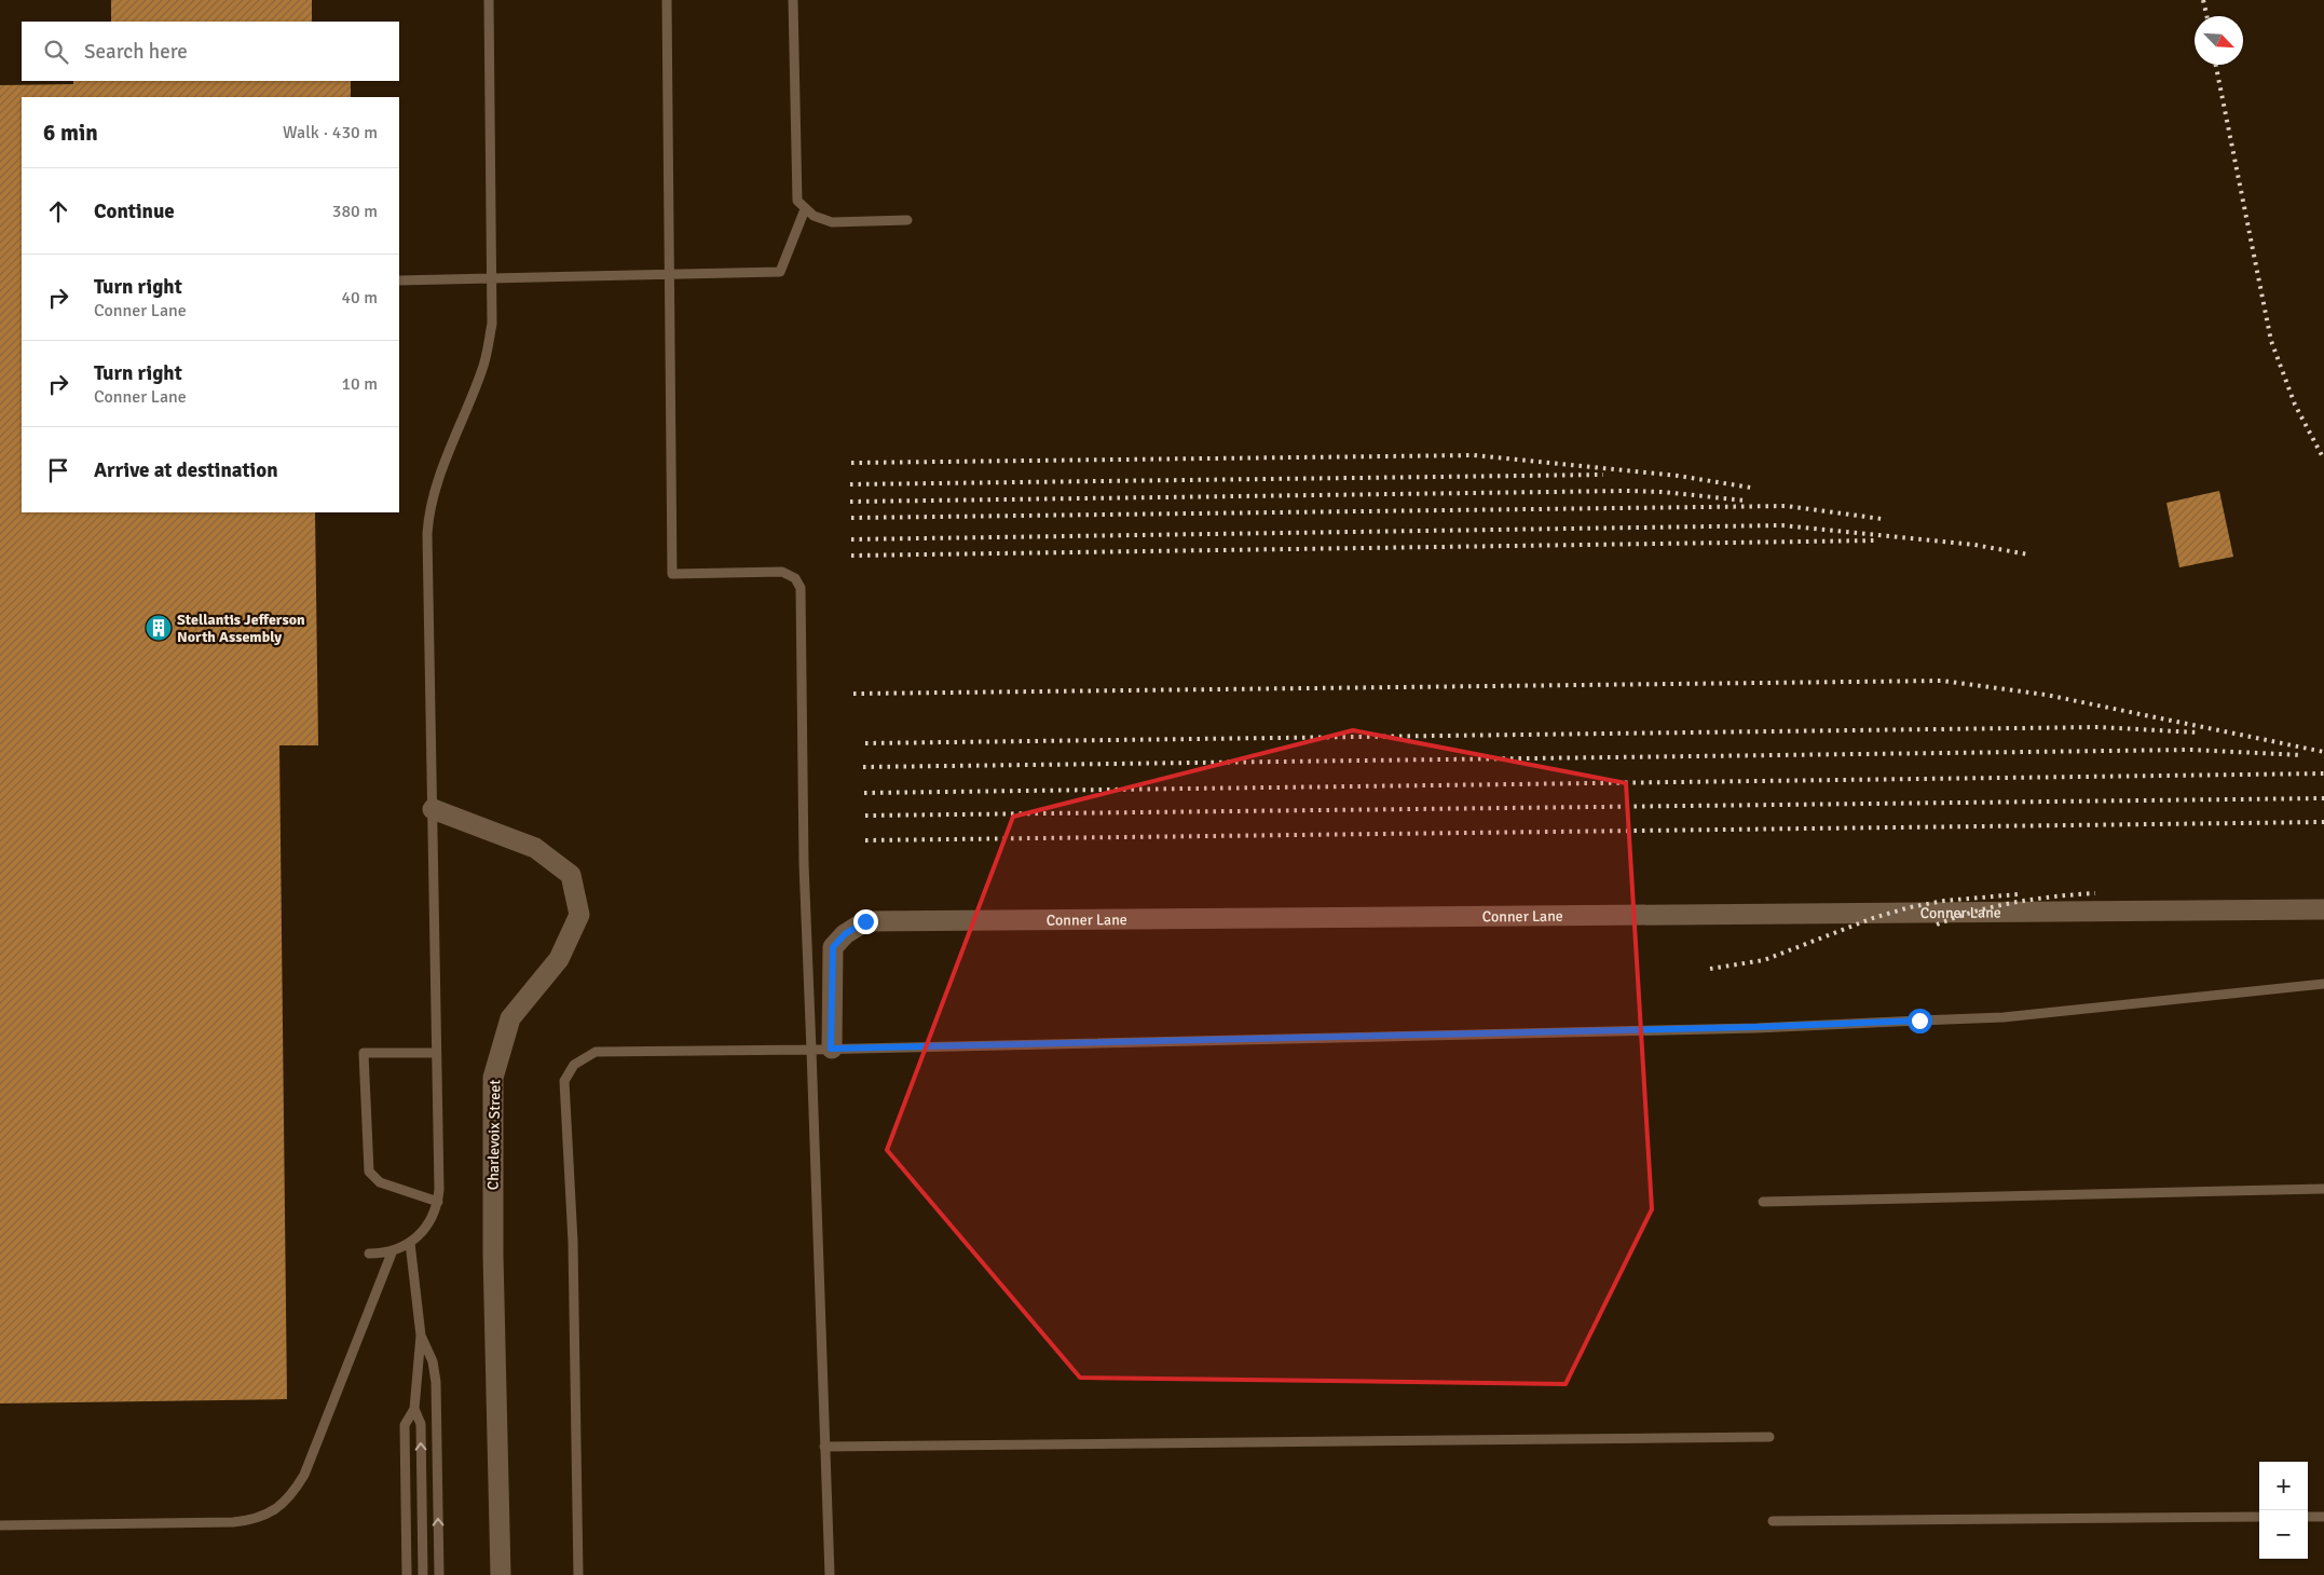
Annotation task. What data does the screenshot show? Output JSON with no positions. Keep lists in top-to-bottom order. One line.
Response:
{"streets":{"street":["Conner Lane","Charlevoix Street"]},"places":{"building":["Stellantis Jefferson North Assembly"]},"north":"bottom right","page":{"search":"Search here","heading":["6 min","Walk · 430 m"],"list":[["Continue","380 m"],["Turn right","Conner Lane","40 m"],["Turn right","Conner Lane","10 m"],"Arrive at destination"],"map_buttons":["+","−"]}}
